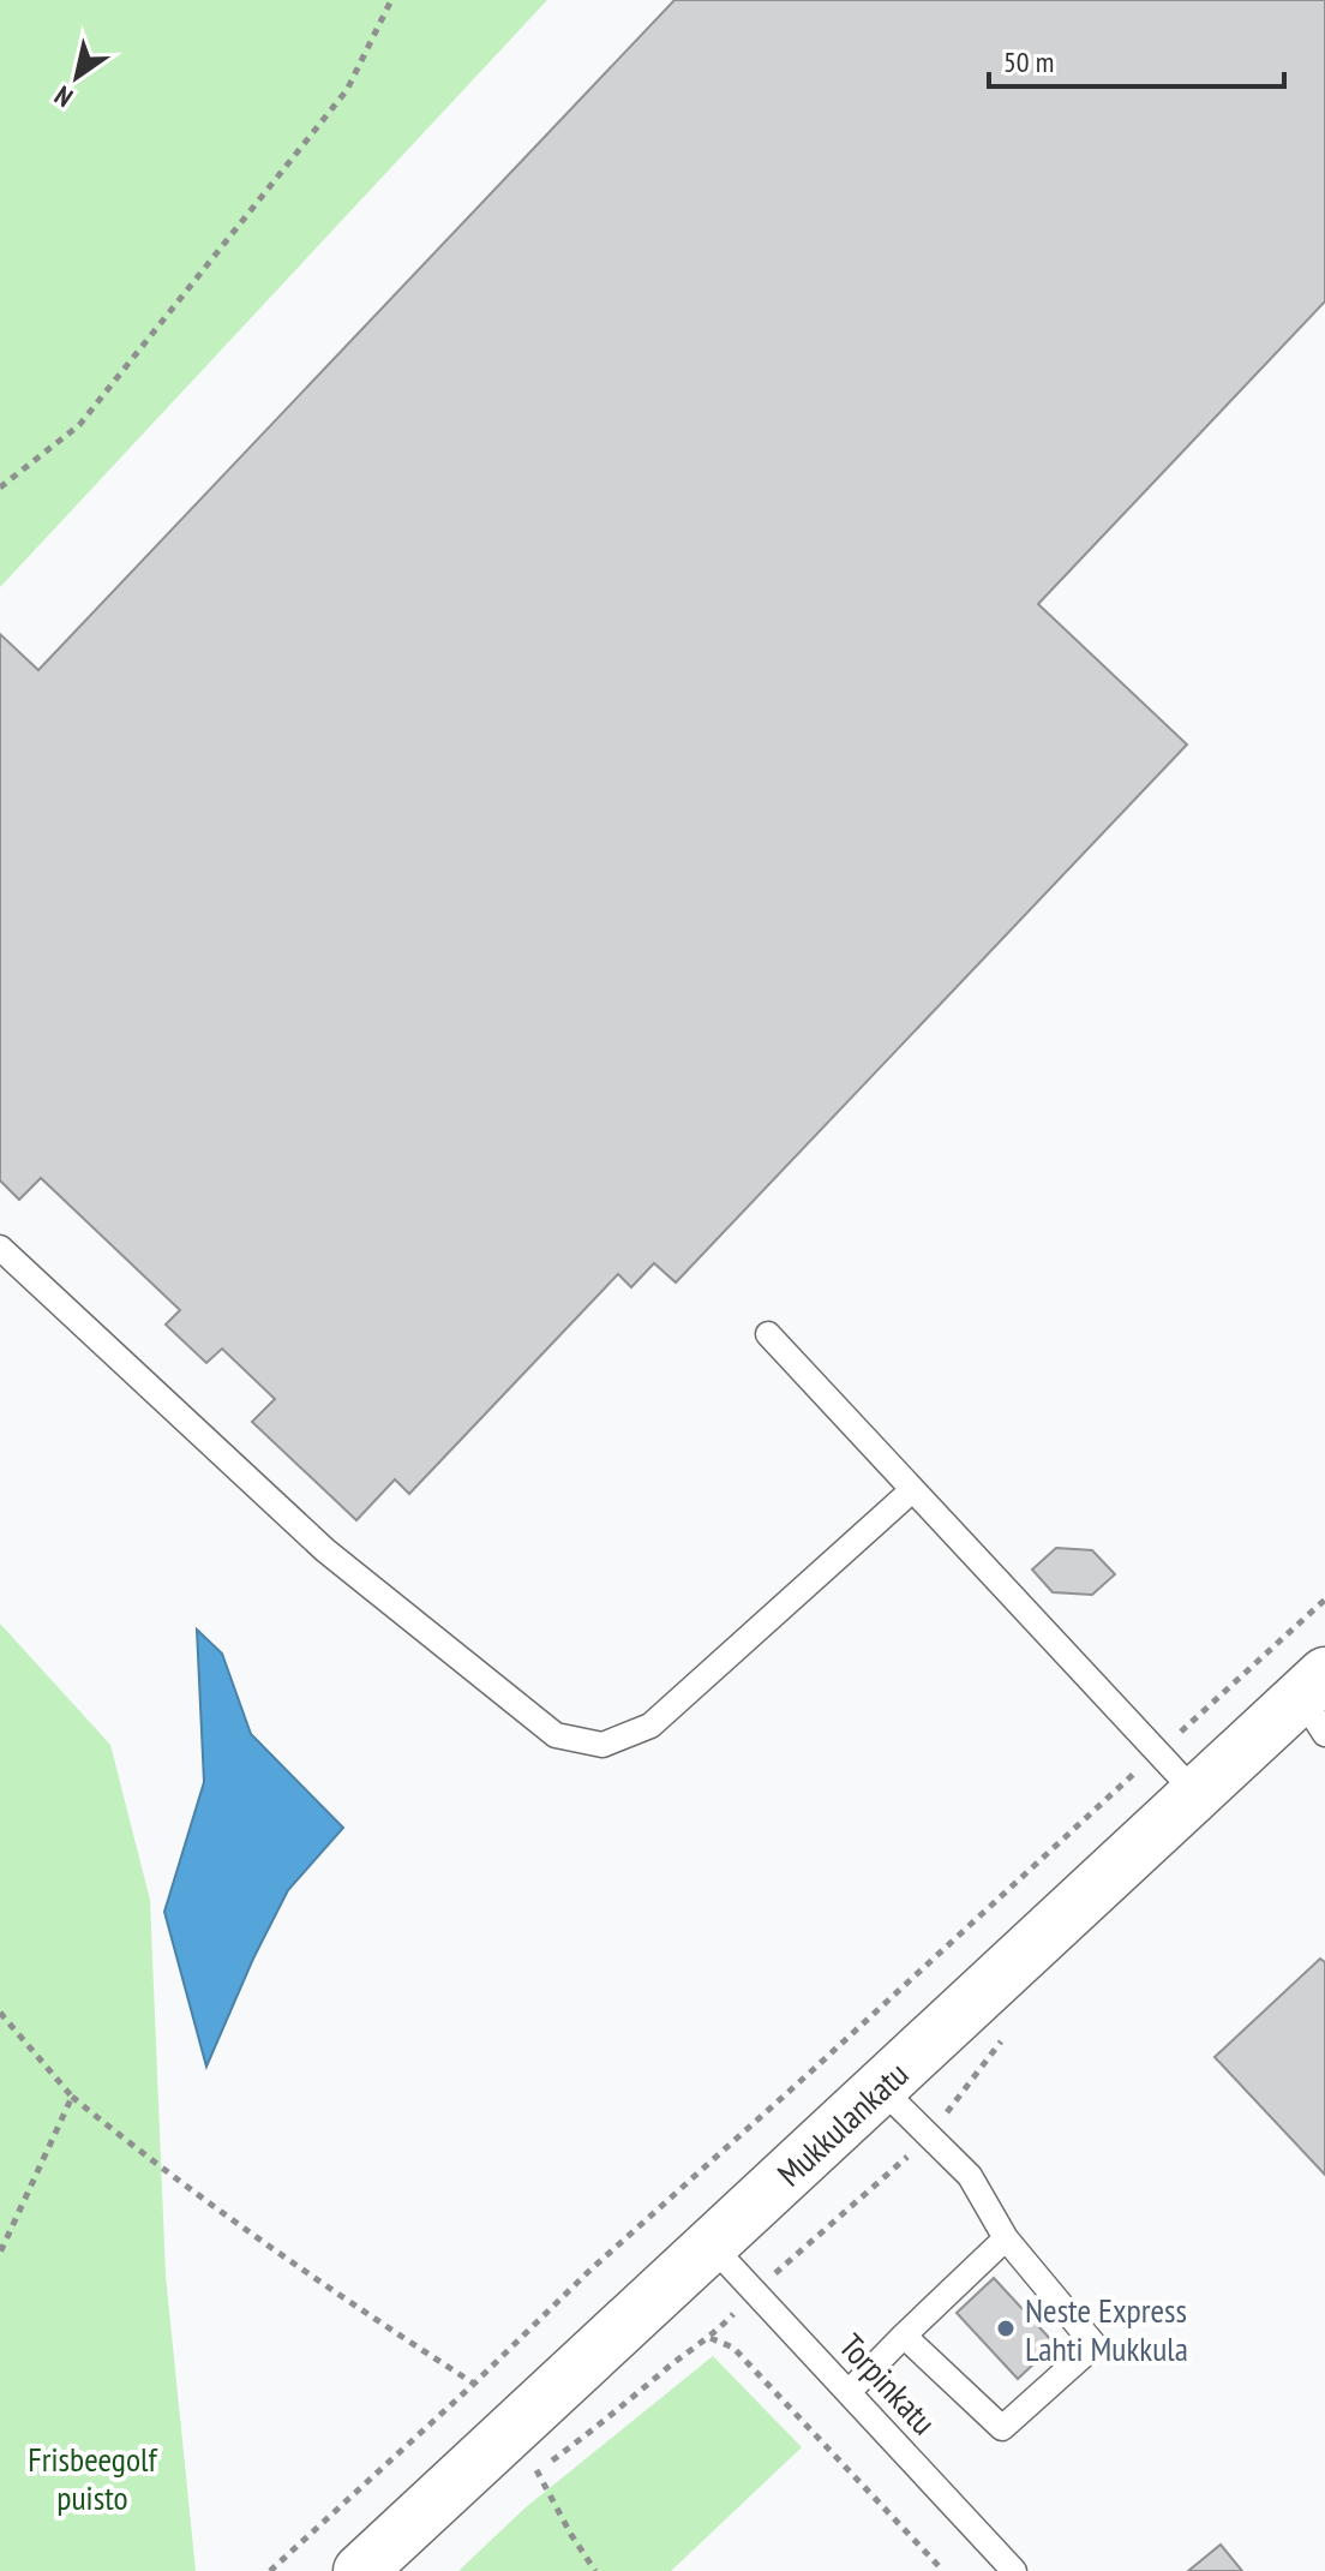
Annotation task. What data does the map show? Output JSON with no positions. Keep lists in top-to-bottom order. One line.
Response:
{"streets":{"street":["Mukkulankatu"],"lane":["Torpinkatu"]},"crossings":[["Mukkulankatu","Torpinkatu"]],"parks":["Frisbeegolf puisto"],"places":["Neste Express Lahti Mukkula"],"scale_bar":"50 m","north":"bottom left"}
